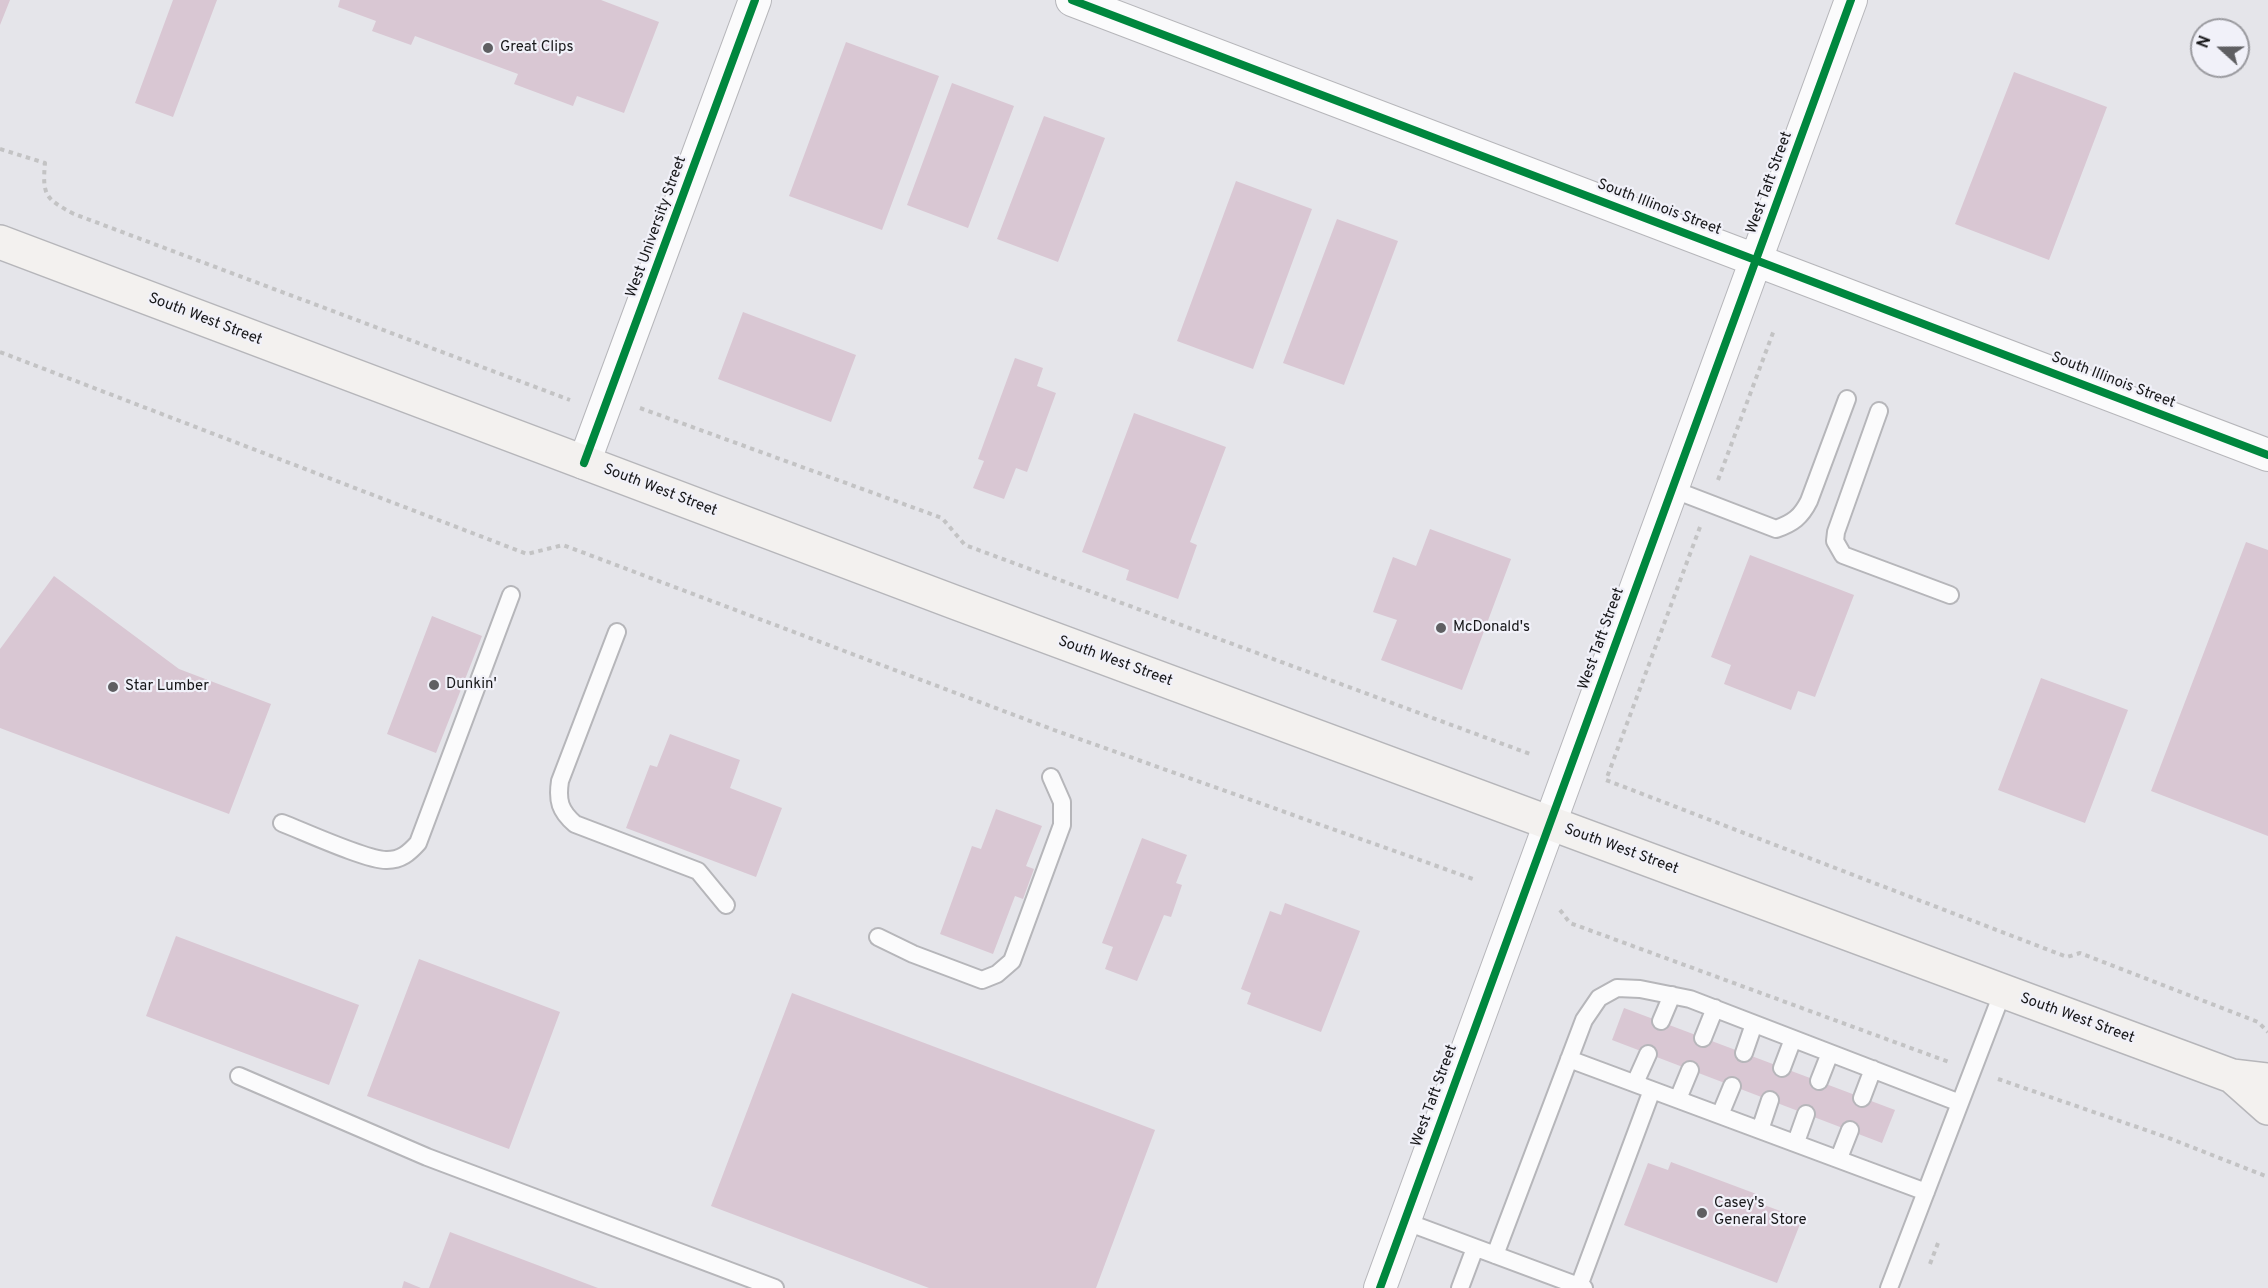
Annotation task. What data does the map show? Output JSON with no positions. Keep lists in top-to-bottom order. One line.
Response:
{"streets":{"main road":["South West Street"],"street":["West Taft Street","South Illinois Street","West University Street"]},"crossings":[["West Taft Street","South Illinois Street"],["West Taft Street","South West Street"],["West University Street","South West Street"]],"places":["Great Clips","McDonald's","Dunkin'","Star Lumber","Casey's General Store"],"north":"left"}
